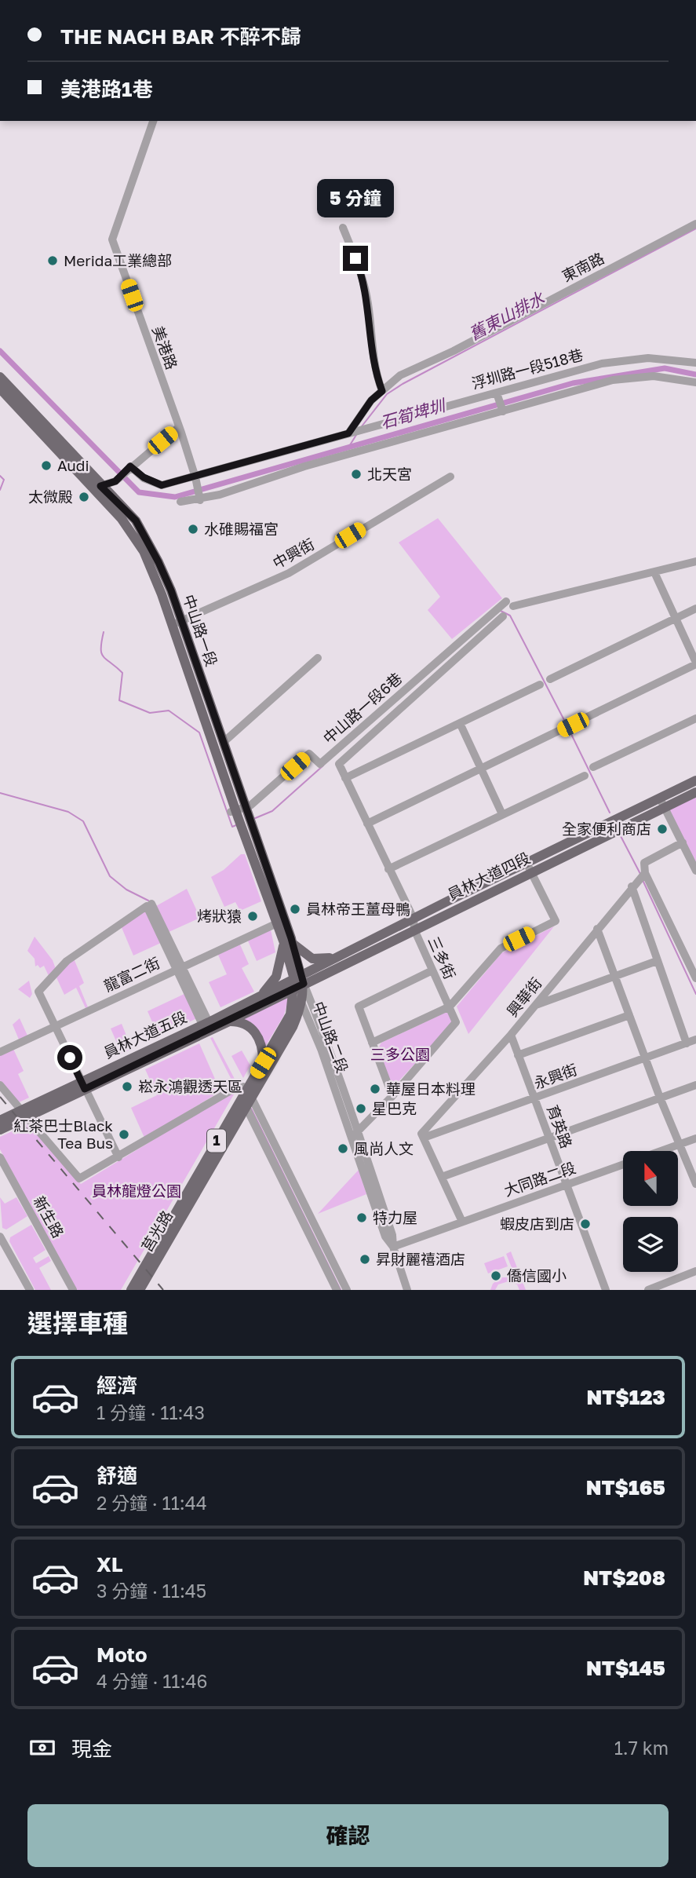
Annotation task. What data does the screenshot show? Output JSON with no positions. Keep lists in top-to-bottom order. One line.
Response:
{"streets":{"main road":["中山路一段","員林大道四段","員林大道五段","中山路二段","1","莒光路"],"street":["東南路","美港路","浮圳路一段518巷","中興街","中山路一段6巷","三多街","龍富二街","興華街","永興街","育英路","大同路二段","新生路"]},"crossings":[["東南路","浮圳路一段518巷"],["美港路","浮圳路一段518巷"],["中興街","中山路一段"],["中山路一段","中山路一段6巷"],["中山路一段","1"],["中山路一段6巷","1"],["員林大道四段","三多街"],["員林大道四段","員林大道五段"],["員林大道四段","中山路二段"],["員林大道四段","莒光路"],["三多街","中山路二段"],["龍富二街","中山路二段"],["興華街","永興街"],["興華街","育英路"],["員林大道五段","中山路二段"],["員林大道五段","莒光路"],["中山路二段","1"],["中山路二段","大同路二段"],["中山路二段","莒光路"],["永興街","育英路"],["育英路","大同路二段"]],"water":["舊東山排水","石筍埤圳"],"parks":["三多公園","員林龍燈公園"],"places":["Merida工業總部","Audi","北天宮","太微殿","水碓賜福宮","全家便利商店","員林帝王薑母鴨","烤狀猿","崧永鴻觀透天區","華屋日本料理","星巴克","紅茶巴士Black Tea Bus","風尚人文","特力屋","蝦皮店到店","昇財麗禧酒店","僑信國小"],"north":"top","page":{"banner":["THE NACH BAR 不醉不歸","美港路1巷"],"bubble":"5 分鐘","heading":"選擇車種","list":[{"name":"經濟","note":"1 分鐘 · 11:43","value":"NT$123"},{"name":"舒適","note":"2 分鐘 · 11:44","value":"NT$165"},{"name":"XL","note":"3 分鐘 · 11:45","value":"NT$208"},{"name":"Moto","note":"4 分鐘 · 11:46","value":"NT$145"}],"pay":["現金","1.7 km"],"buttons":"確認"}}
